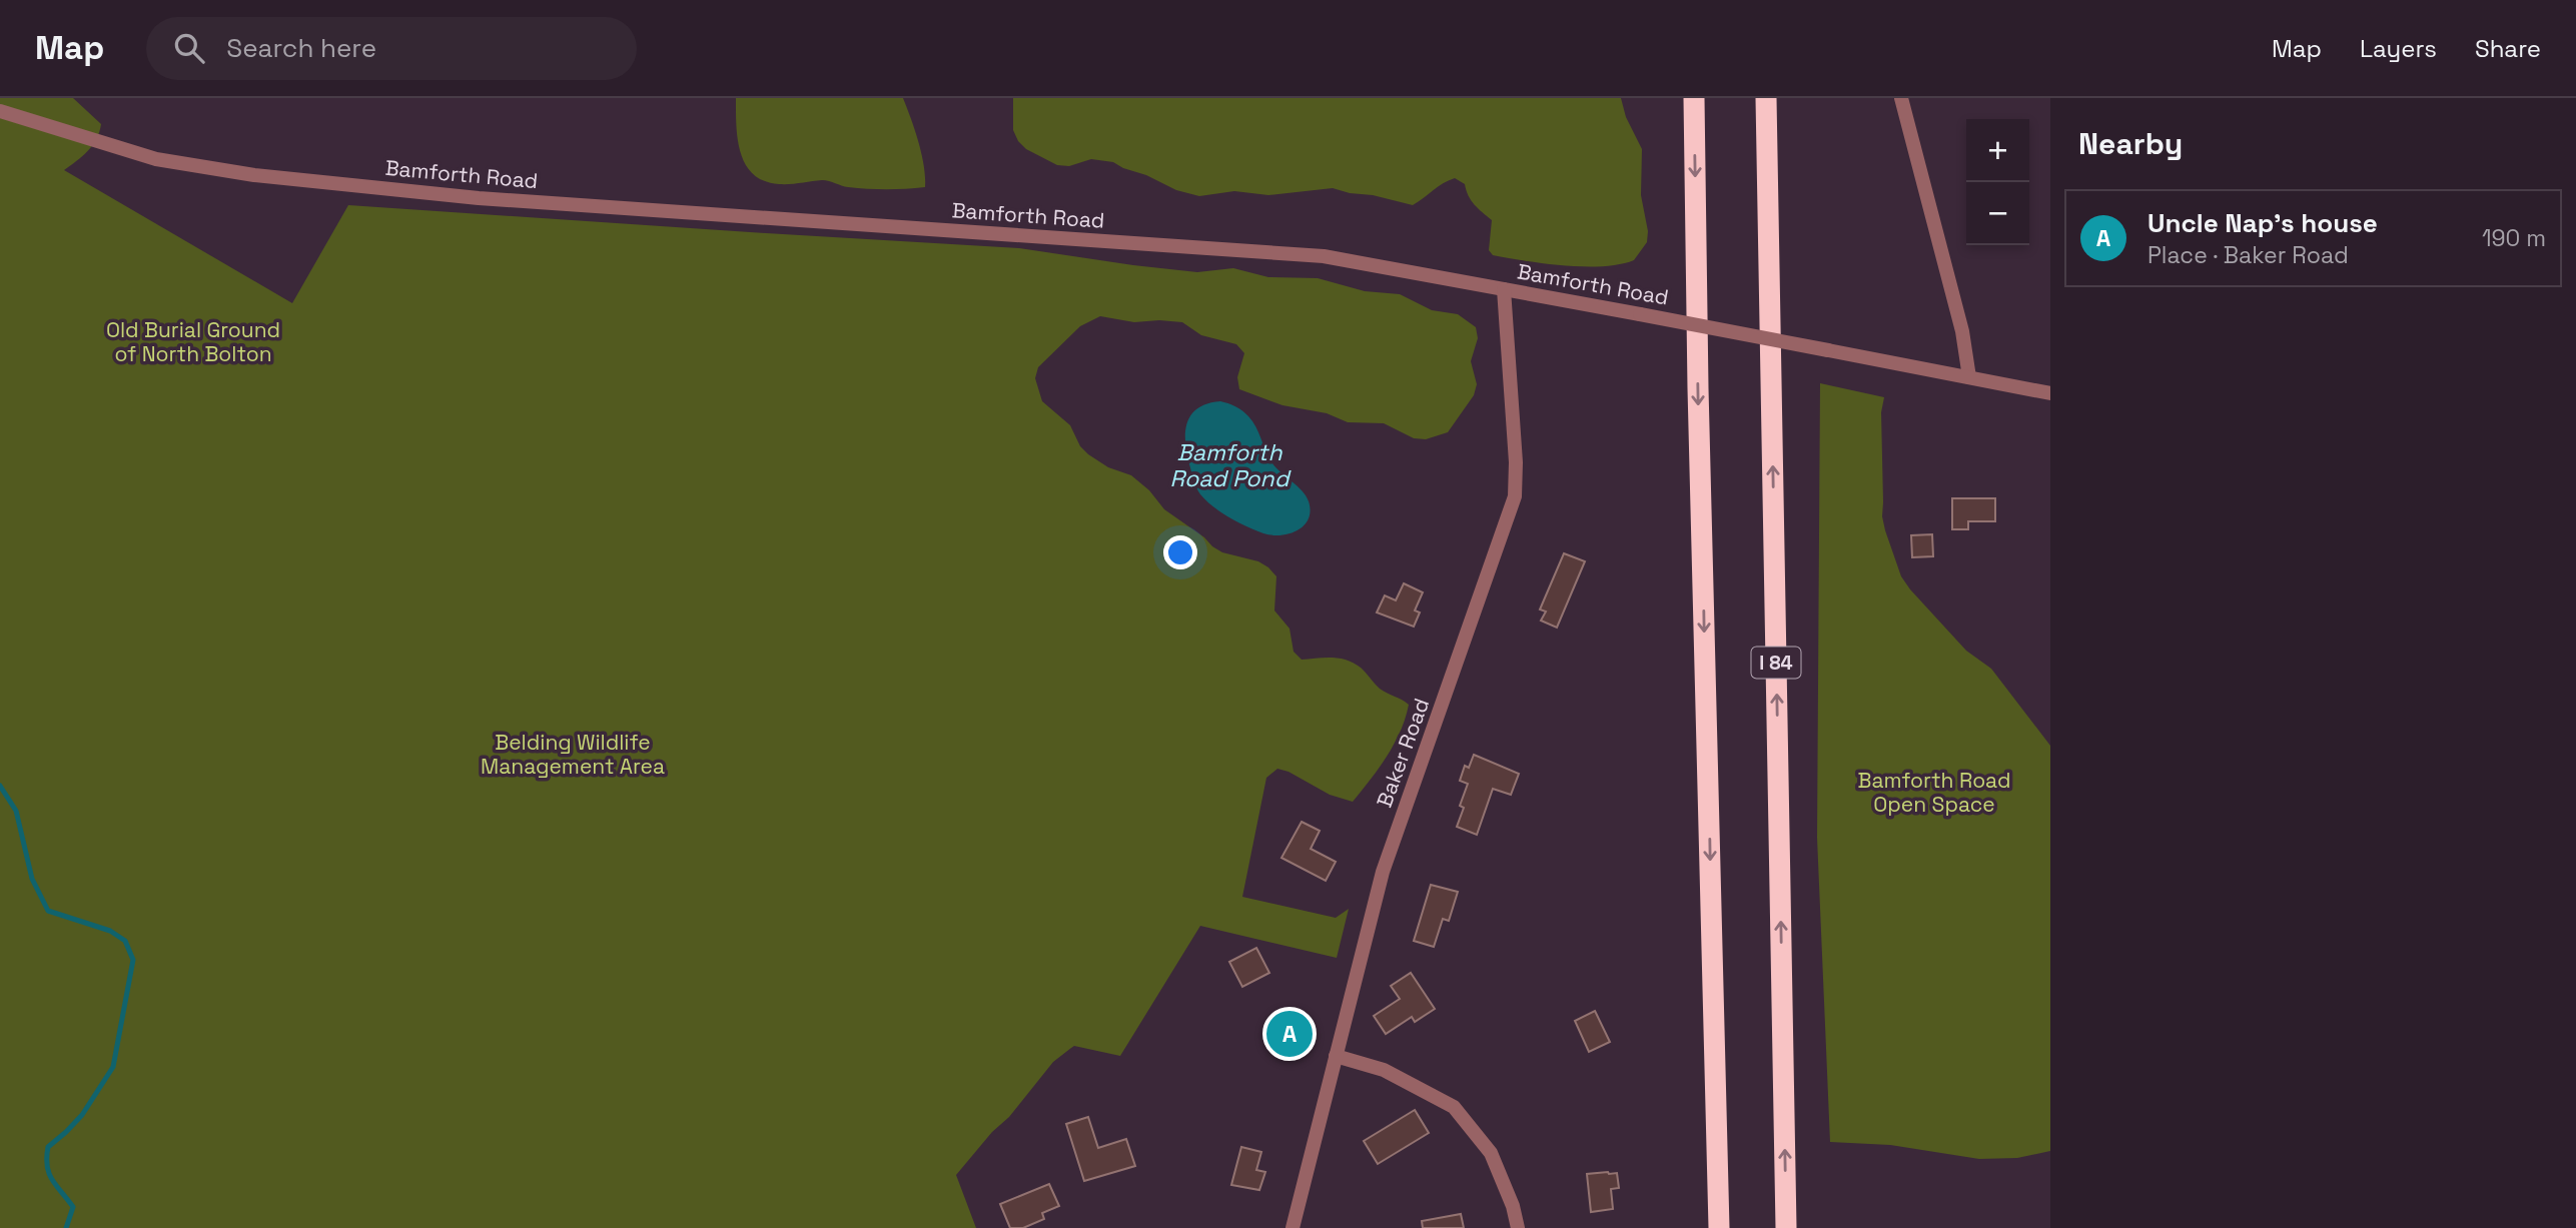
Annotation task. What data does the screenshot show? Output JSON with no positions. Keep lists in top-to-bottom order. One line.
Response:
{"streets":{"highway":["I 84"],"street":["Bamforth Road","Baker Road"]},"crossings":[["Bamforth Road","Baker Road"]],"water":["Bamforth Road Pond"],"parks":["Old Burial Ground of North Bolton","Belding Wildlife Management Area","Bamforth Road Open Space"],"page":{"header":"Map","search":"Search here","nav":["Map","Layers","Share"],"heading":"Nearby","map_buttons":["+","−"],"list":[{"mark":"A","name":"Uncle Nap's house","note":"Place · Baker Road","value":"190 m"}],"pins":"A"}}
